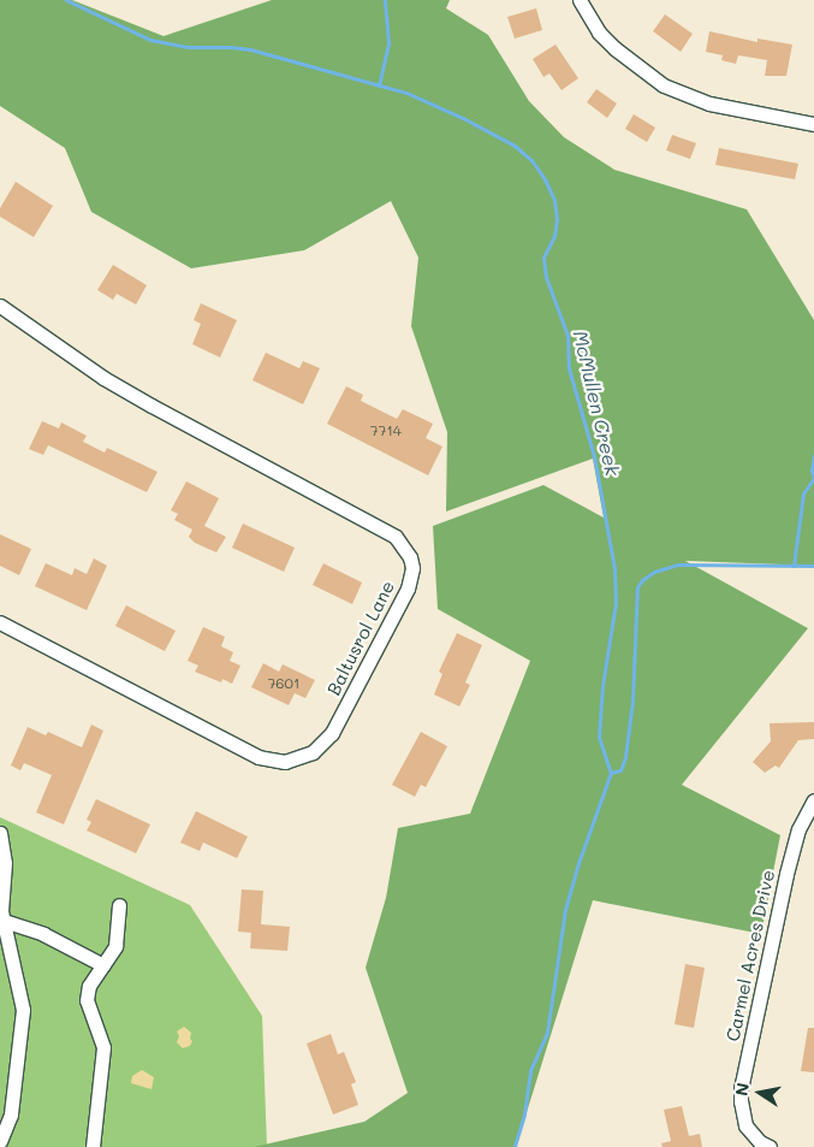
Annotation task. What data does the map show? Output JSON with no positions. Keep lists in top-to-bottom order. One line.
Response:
{"streets":{"street":["Baltusrol Lane","Carmel Acres Drive"]},"water":["McMullen Creek"],"house_numbers":["7714","7601"],"north":"left"}
